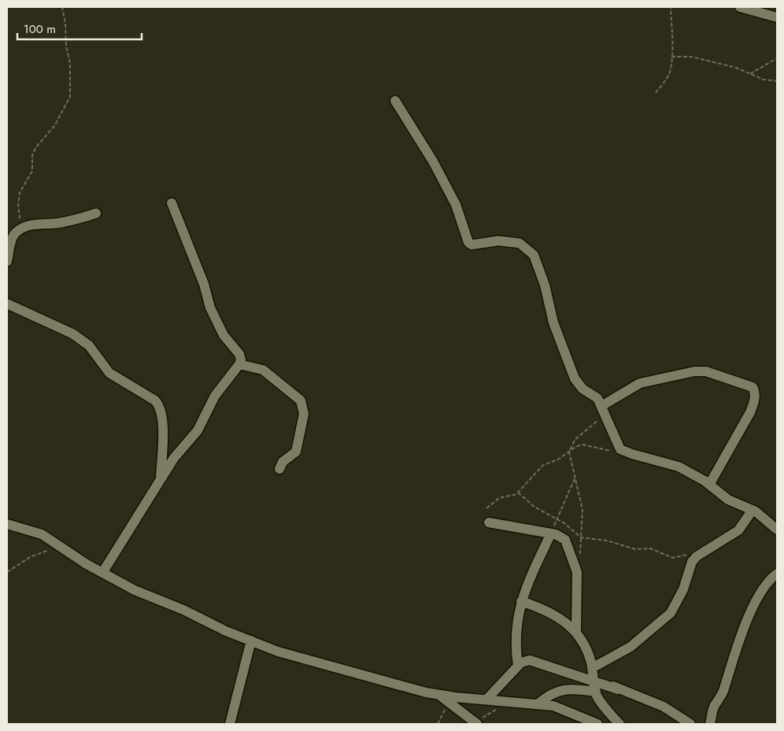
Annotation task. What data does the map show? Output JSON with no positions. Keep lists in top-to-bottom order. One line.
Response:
{"scale_bar":"100 m"}
